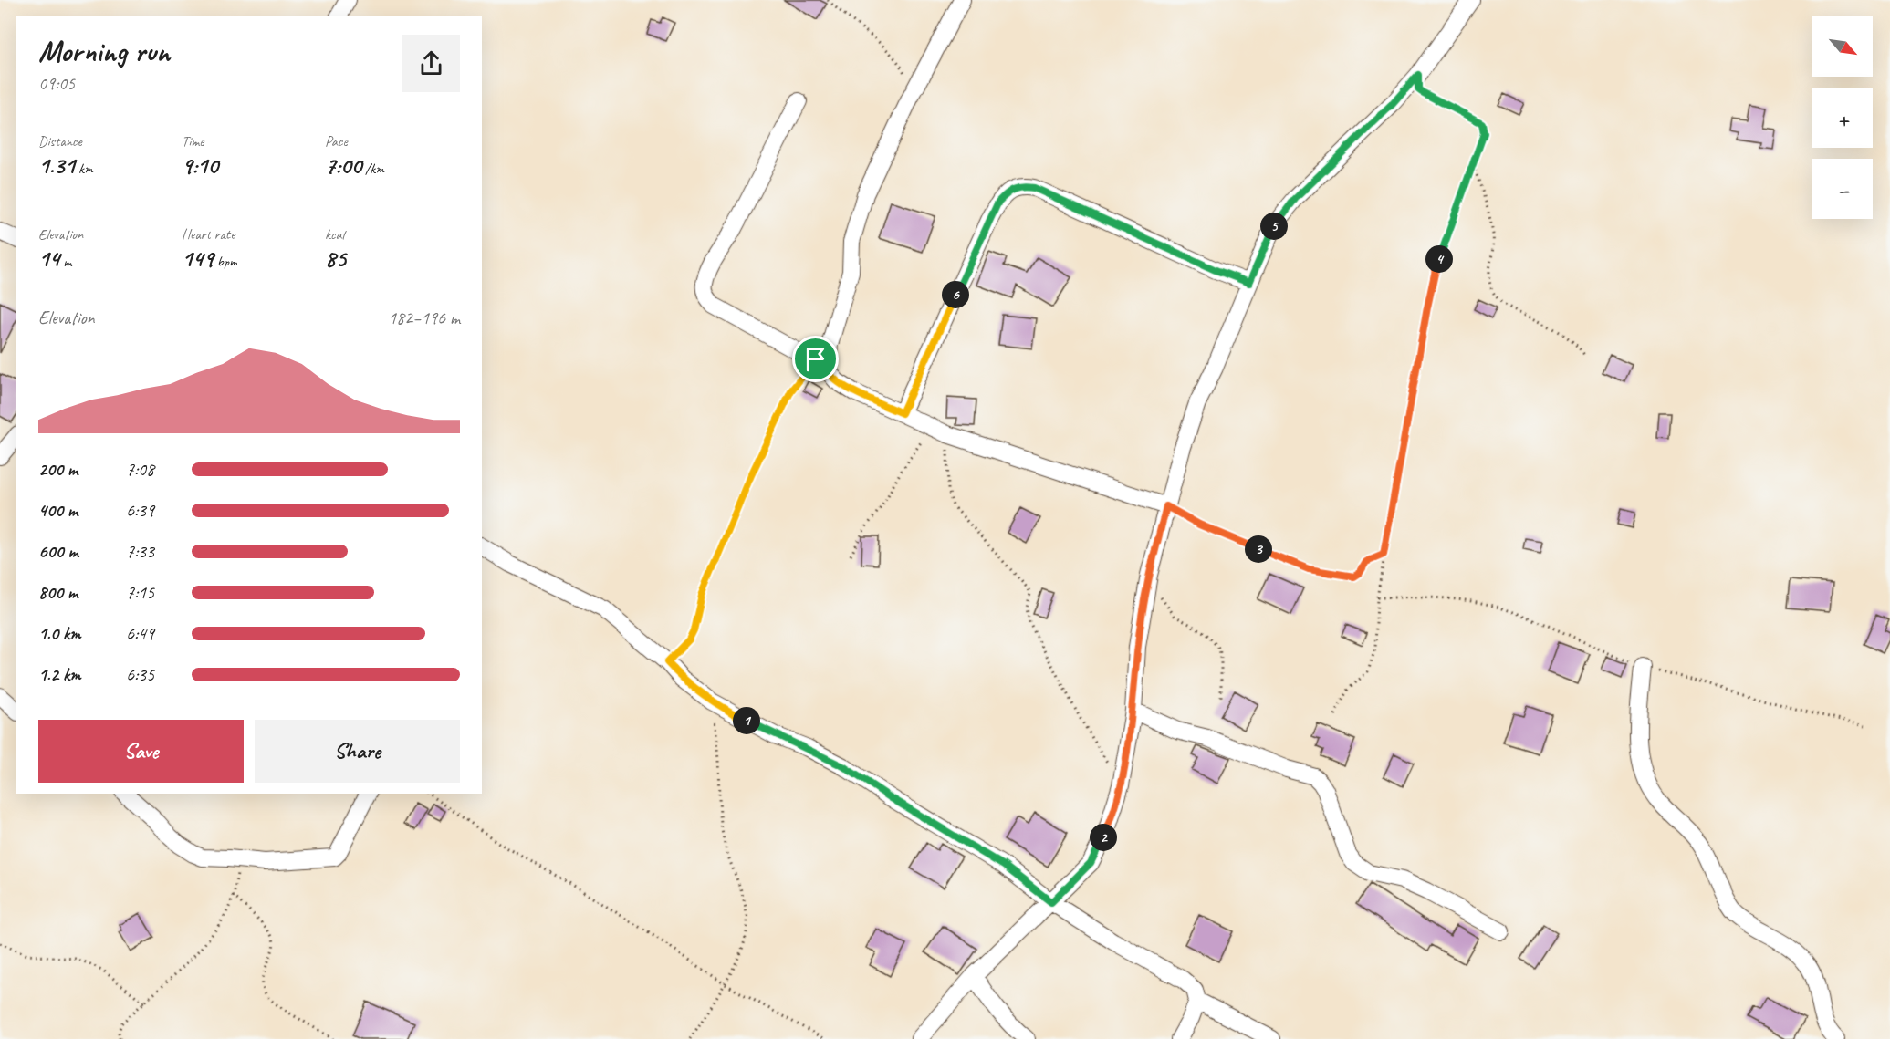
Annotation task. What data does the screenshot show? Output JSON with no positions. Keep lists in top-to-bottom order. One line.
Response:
{"north":"bottom right","page":{"map_buttons":["+","−"],"heading":["Morning run","09:05"],"stats":[["Distance","1.31 km"],["Time","9:10"],["Pace","7:00 /km"],["Elevation","14 m"],["Heart rate","149 bpm"],["kcal","85"]],"pins":["5","4","6","3","1","2"],"chart":["Elevation","182–196 m"],"list":[{"name":"200 m","note":"7:08"},{"name":"400 m","note":"6:39"},{"name":"600 m","note":"7:33"},{"name":"800 m","note":"7:15"},{"name":"1.0 km","note":"6:49"},{"name":"1.2 km","note":"6:35"}],"buttons":["Save","Share"]}}
